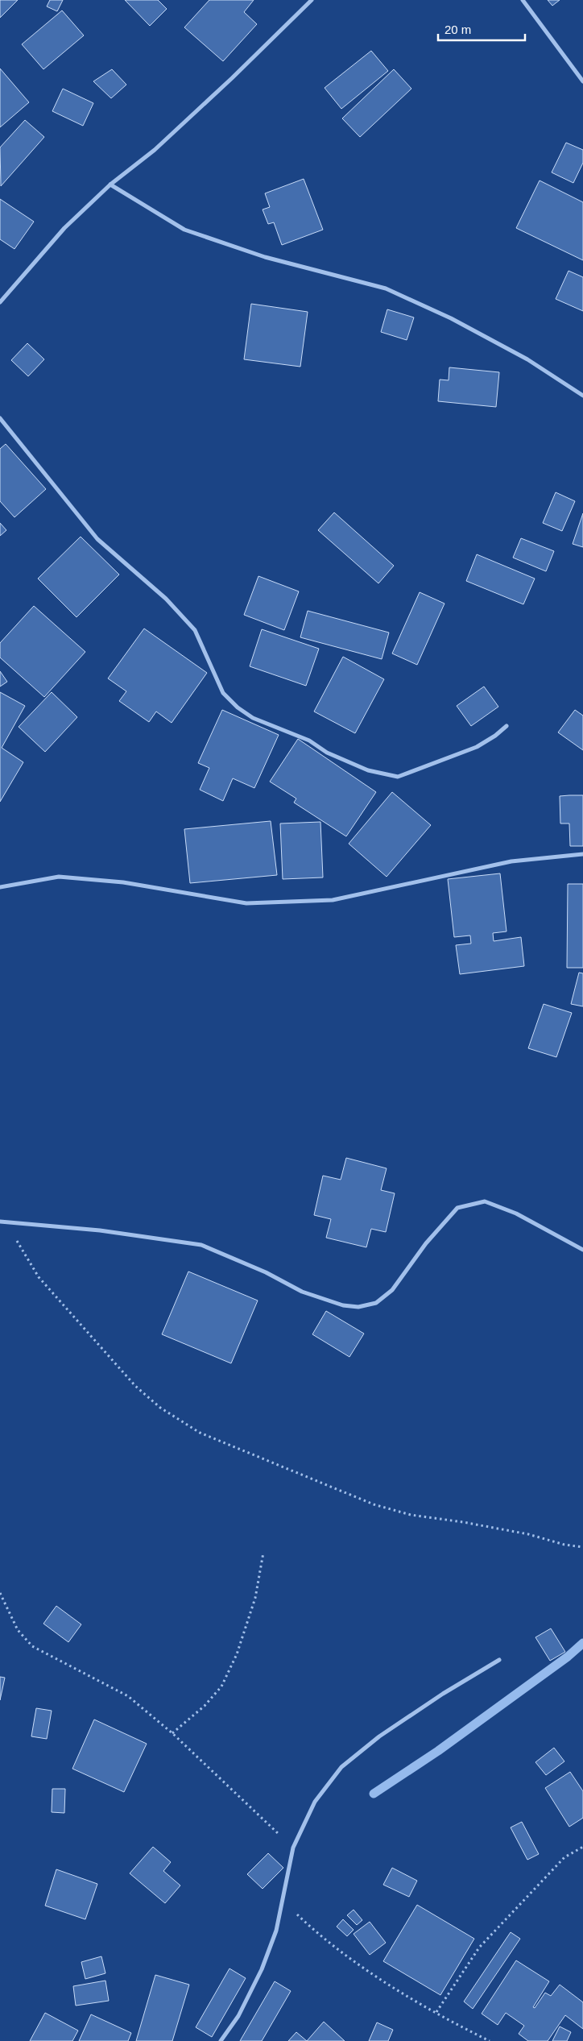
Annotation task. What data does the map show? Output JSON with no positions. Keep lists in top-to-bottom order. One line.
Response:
{"scale_bar":"20 m"}
